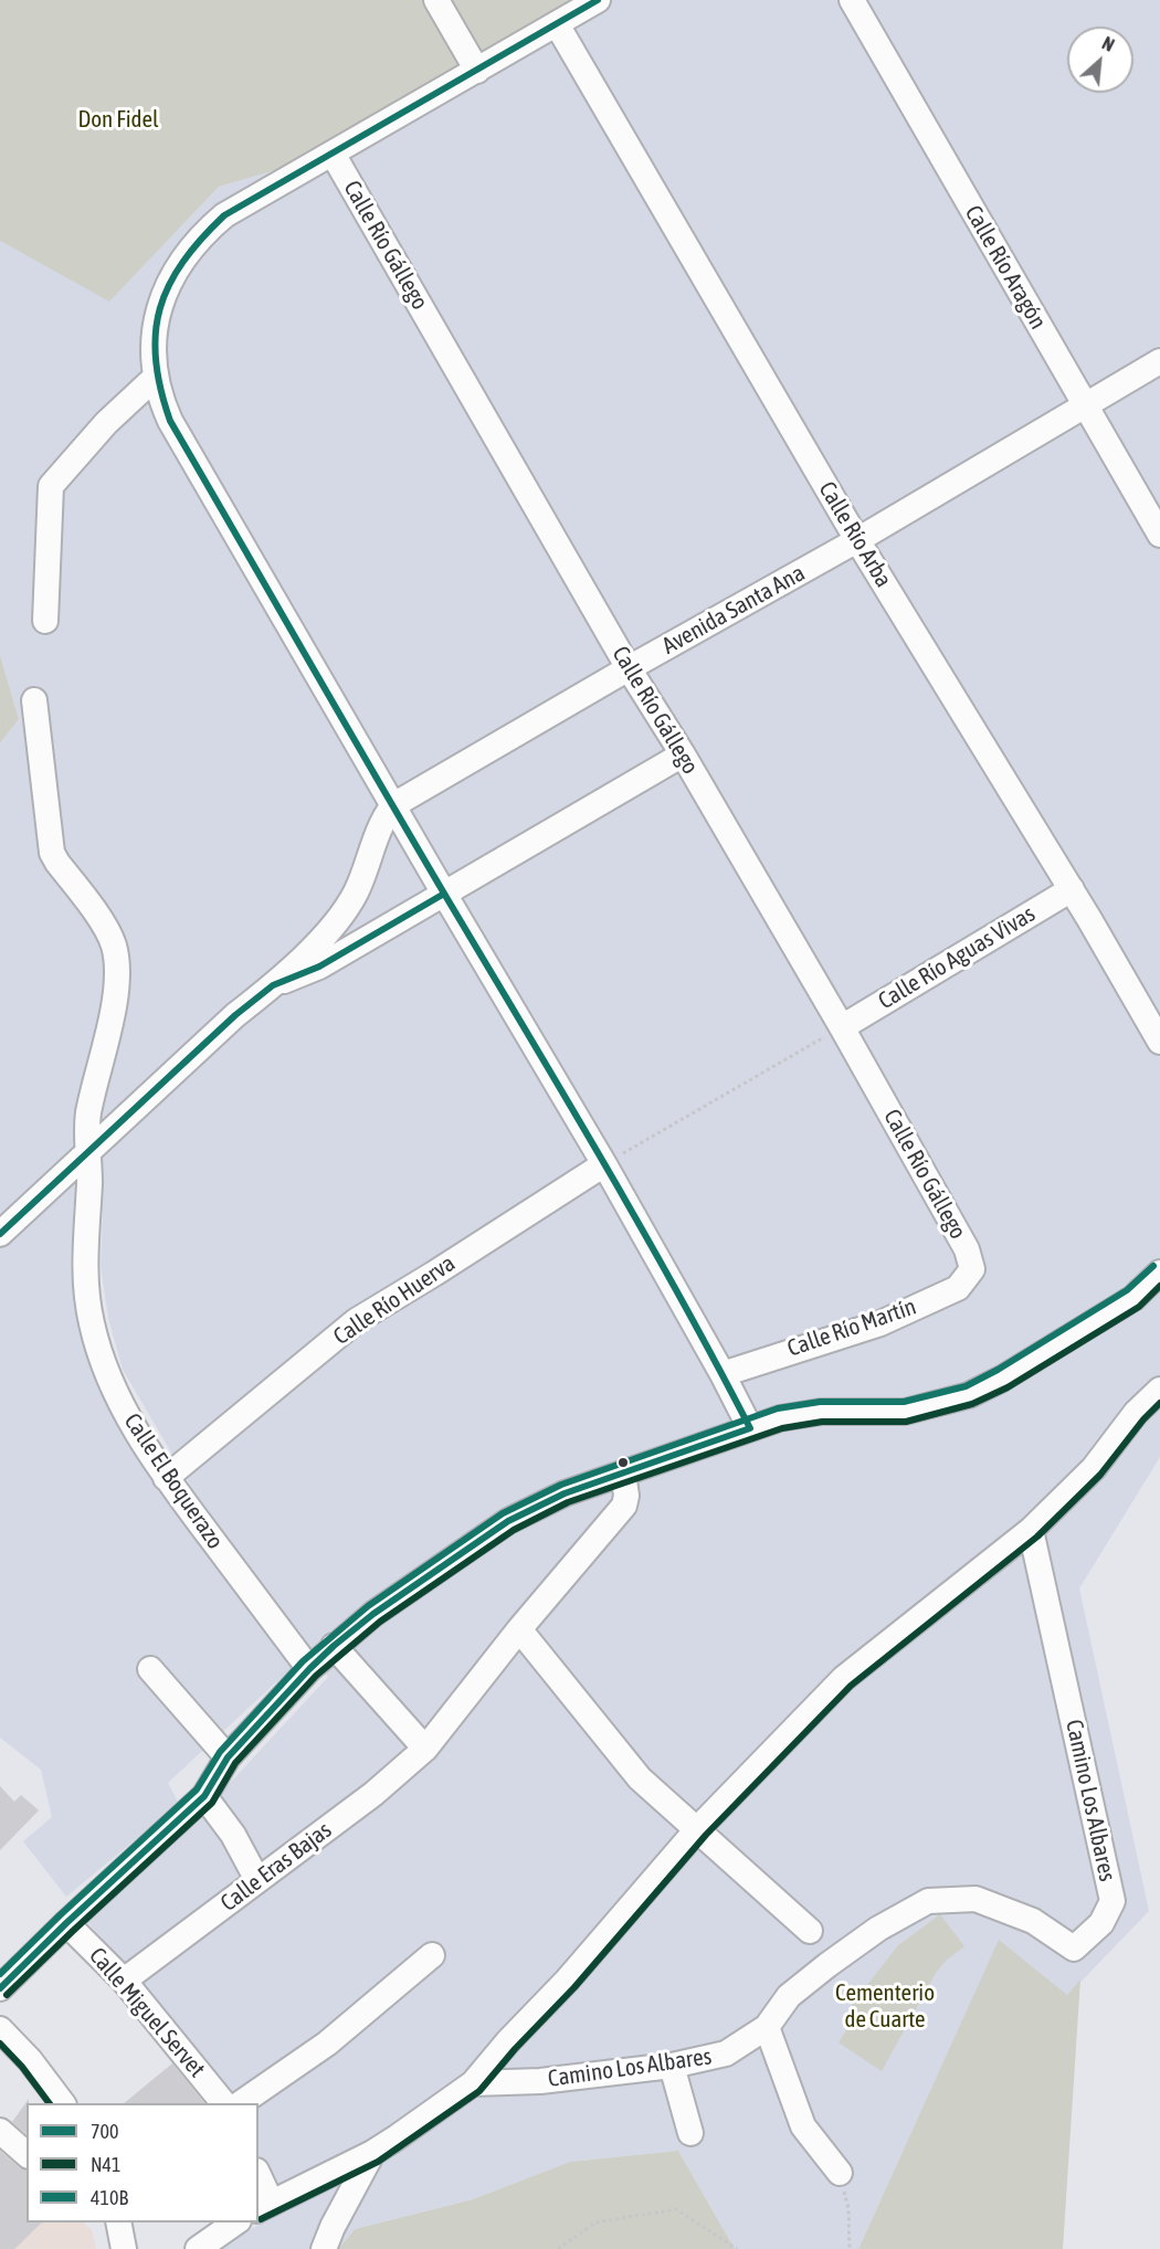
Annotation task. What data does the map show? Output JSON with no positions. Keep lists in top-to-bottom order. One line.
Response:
{"streets":{"street":["Calle Río Gállego","Calle Río Aragón","Calle Río Arba","Avenida Santa Ana","Calle Río Aguas Vivas","Calle Río Huerva","Calle Río Martín","Calle El Boquerazo","Camino Los Albares","Calle Eras Bajas","Calle Miguel Servet"]},"crossings":[["Calle Río Gállego","Avenida Santa Ana"],["Calle Río Gállego","Calle Río Aguas Vivas"],["Calle Río Gállego","Calle Río Martín"],["Calle Río Aragón","Avenida Santa Ana"],["Calle Río Arba","Avenida Santa Ana"],["Calle Río Arba","Calle Río Aguas Vivas"],["Avenida Santa Ana","Calle El Boquerazo"],["Calle Río Huerva","Calle El Boquerazo"],["Calle Eras Bajas","Calle Miguel Servet"]],"parks":["Don Fidel","Cementerio de Cuarte"],"lines":["transit line 700","transit line 410B","transit line N41"],"legend":["700","N41","410B"],"north":"top right"}
